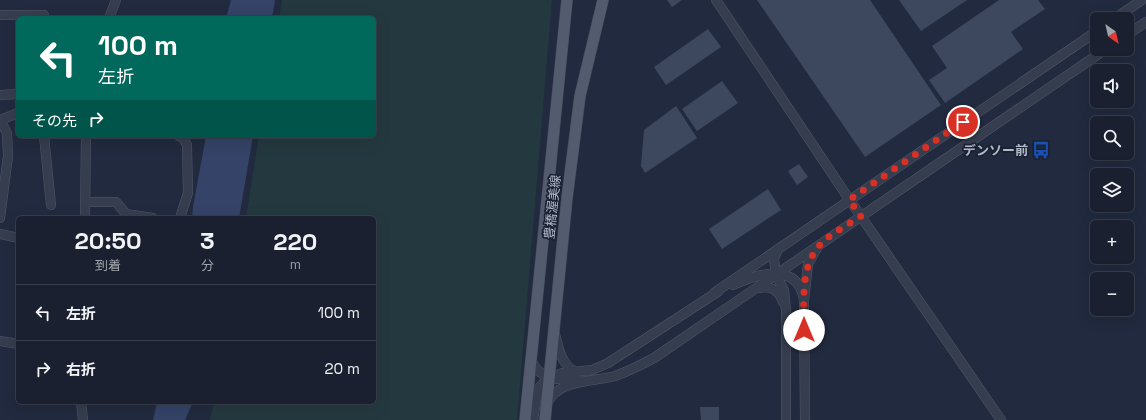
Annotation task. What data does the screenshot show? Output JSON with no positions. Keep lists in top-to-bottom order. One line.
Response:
{"streets":{"main road":["豊橋渥美線"]},"places":{"bus stop":["デンソー前"]},"north":"bottom right","page":{"map_buttons":["+","−"],"turn":["100 m","左折"],"then":"その先","eta":["20:50","到着","3","分","220","m"],"list":[{"name":"左折","value":"100 m"},{"name":"右折","value":"20 m"}]}}
